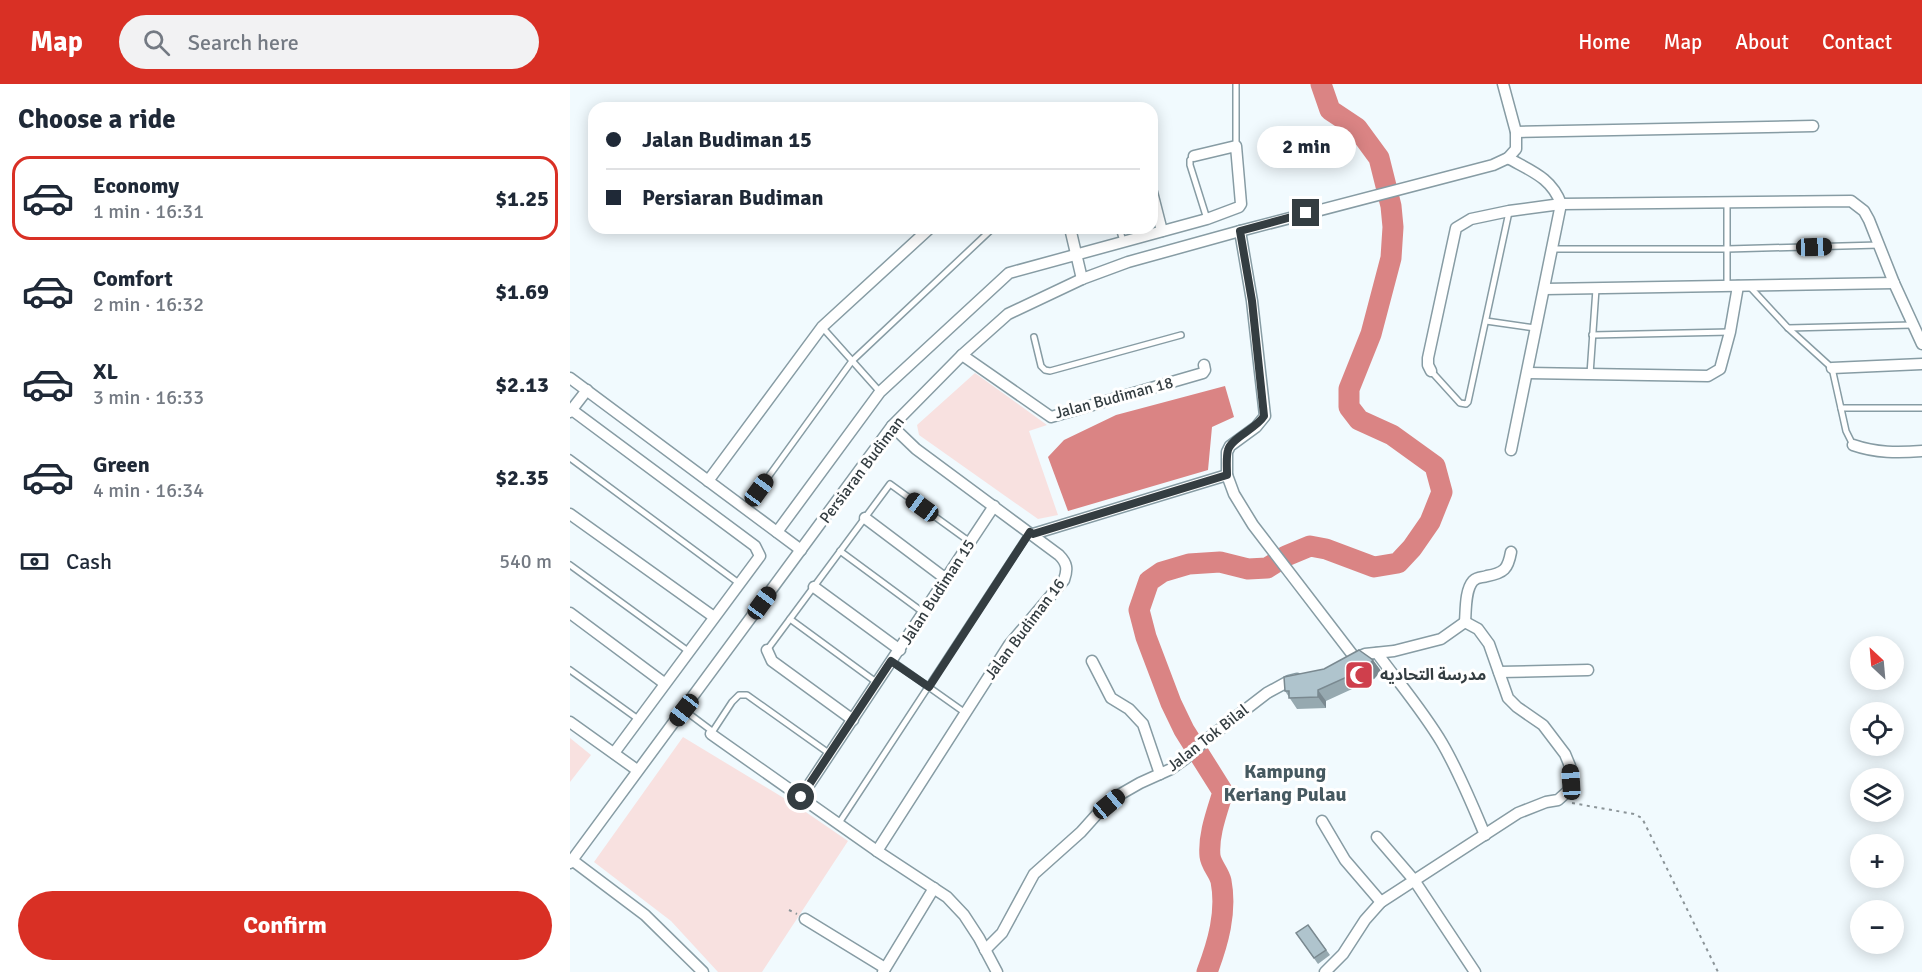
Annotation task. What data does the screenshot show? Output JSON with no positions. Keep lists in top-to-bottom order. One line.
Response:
{"streets":{"street":["Jalan Budiman 18","Persiaran Budiman","Jalan Budiman 15","Jalan Budiman 16","Jalan Tok Bilal"]},"crossings":[["Jalan Budiman 18","Persiaran Budiman"],["Persiaran Budiman","Jalan Budiman 16"],["Jalan Budiman 15","Jalan Budiman 16"]],"districts":["Kampung Keriang Pulau"],"places":{"mosque":["مدرسة التحاديه"]},"north":"top left","page":{"header":"Map","search":"Search here","nav":["Home","Map","About","Contact"],"heading":"Choose a ride","banner":["Jalan Budiman 15","Persiaran Budiman"],"bubble":"2 min","list":[{"name":"Economy","note":"1 min · 16:31","value":"$1.25"},{"name":"Comfort","note":"2 min · 16:32","value":"$1.69"},{"name":"XL","note":"3 min · 16:33","value":"$2.13"},{"name":"Green","note":"4 min · 16:34","value":"$2.35"}],"pay":["Cash","540 m"],"map_buttons":["+","−"],"buttons":"Confirm"}}
